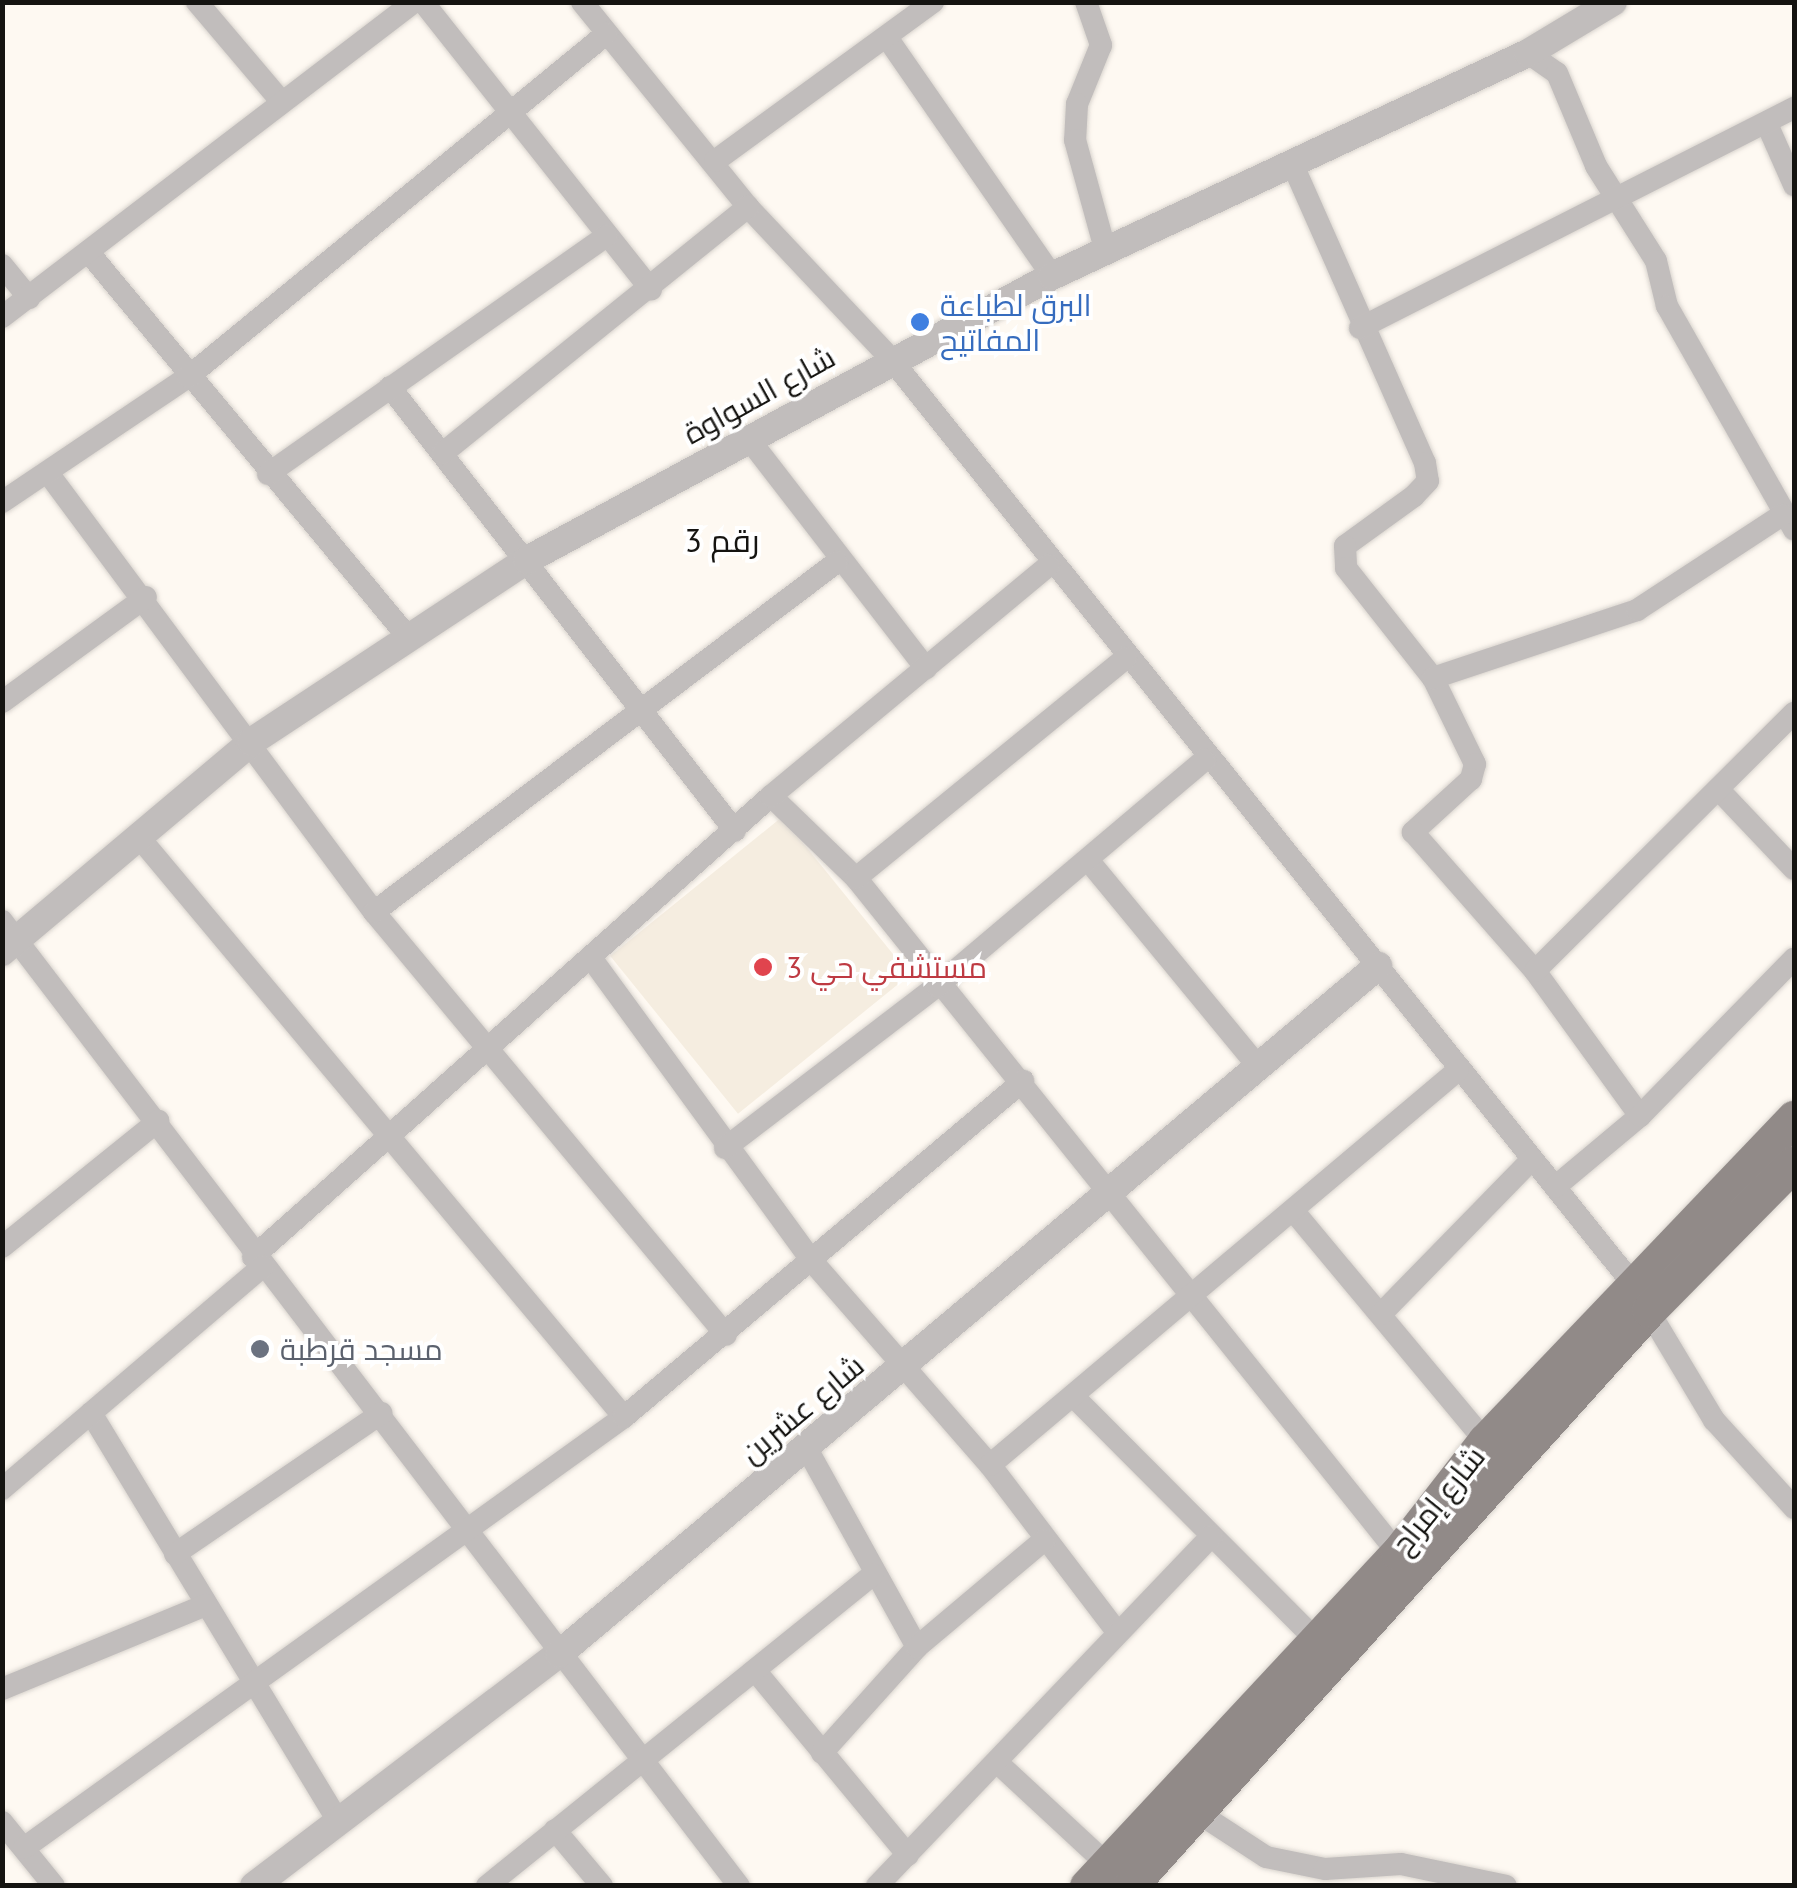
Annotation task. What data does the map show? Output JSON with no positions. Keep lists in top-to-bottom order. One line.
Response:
{"streets":{"main road":["شارع إمراح"],"street":["شارع السواوة","شارع عشرين"]},"districts":["رقم 3"],"places":["البرق لطباعة المفاتيح","مستشفي حي 3","مسجد قرطبة"]}
